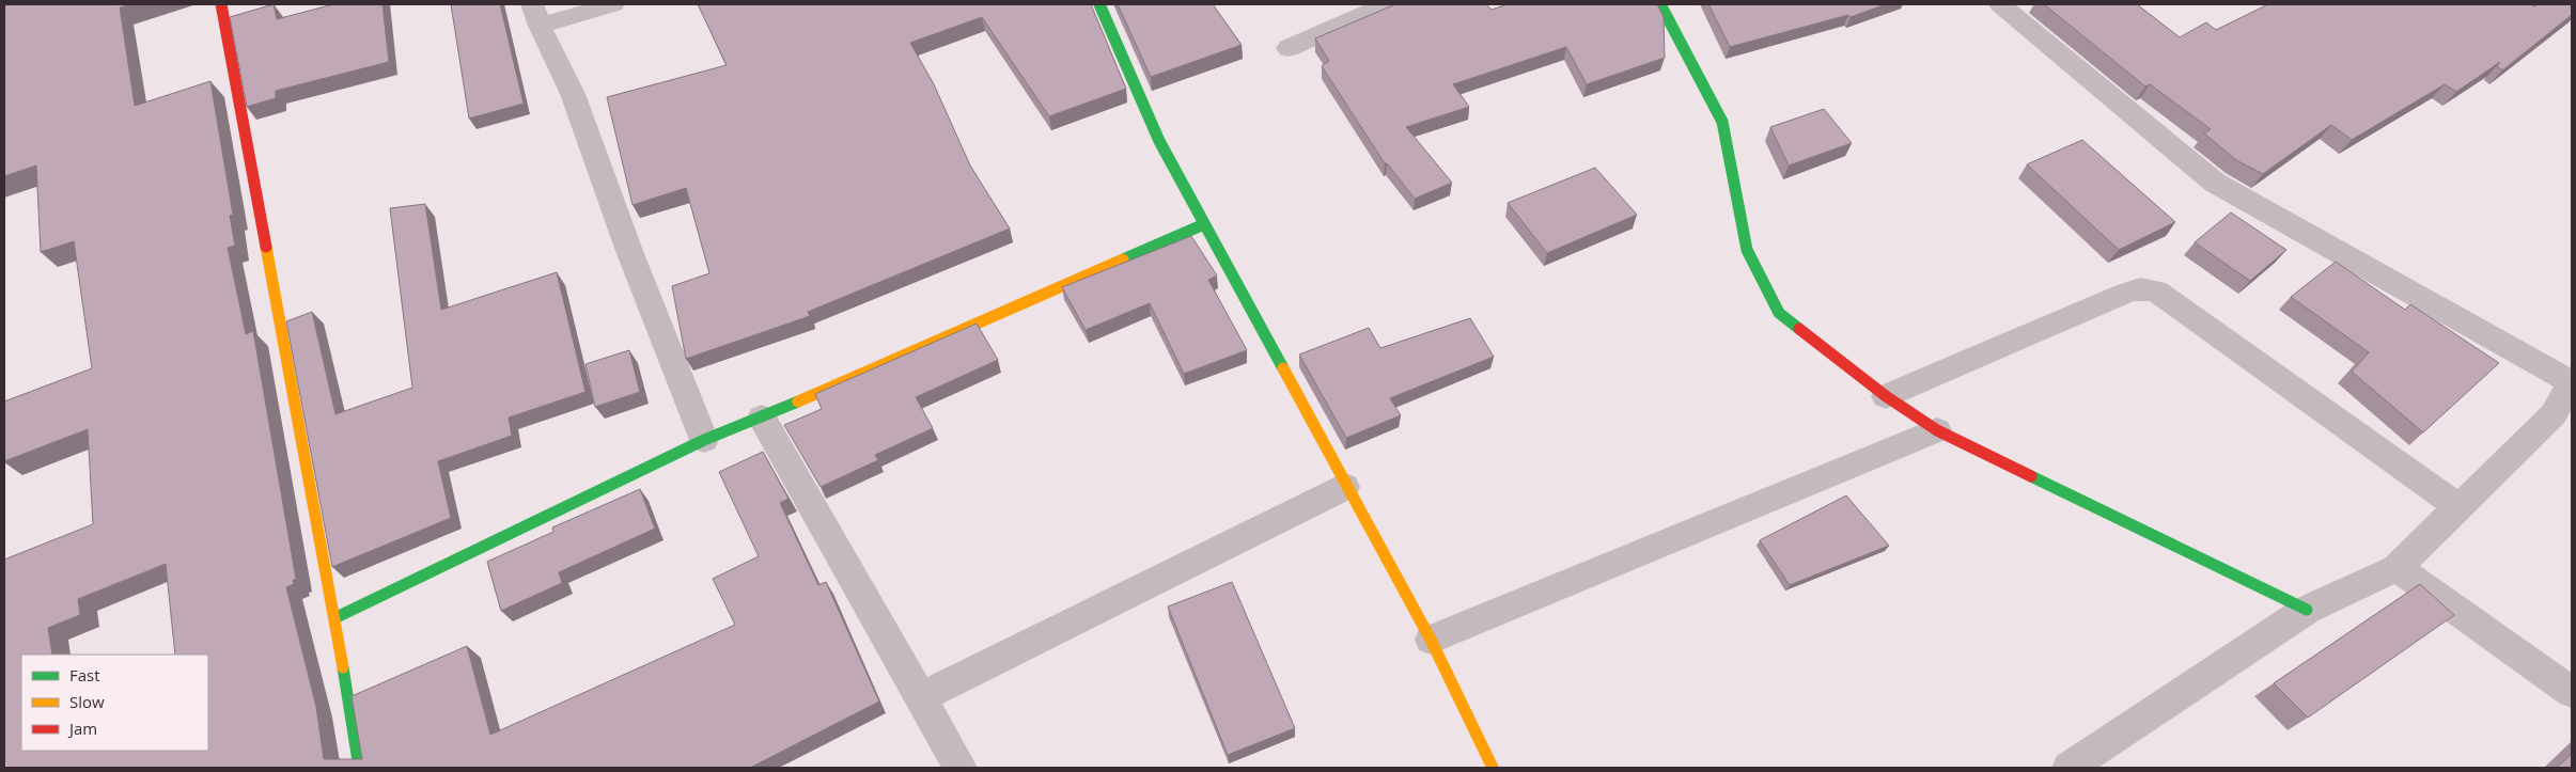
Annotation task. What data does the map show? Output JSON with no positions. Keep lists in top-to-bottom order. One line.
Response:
{"legend":["Fast","Slow","Jam"]}
